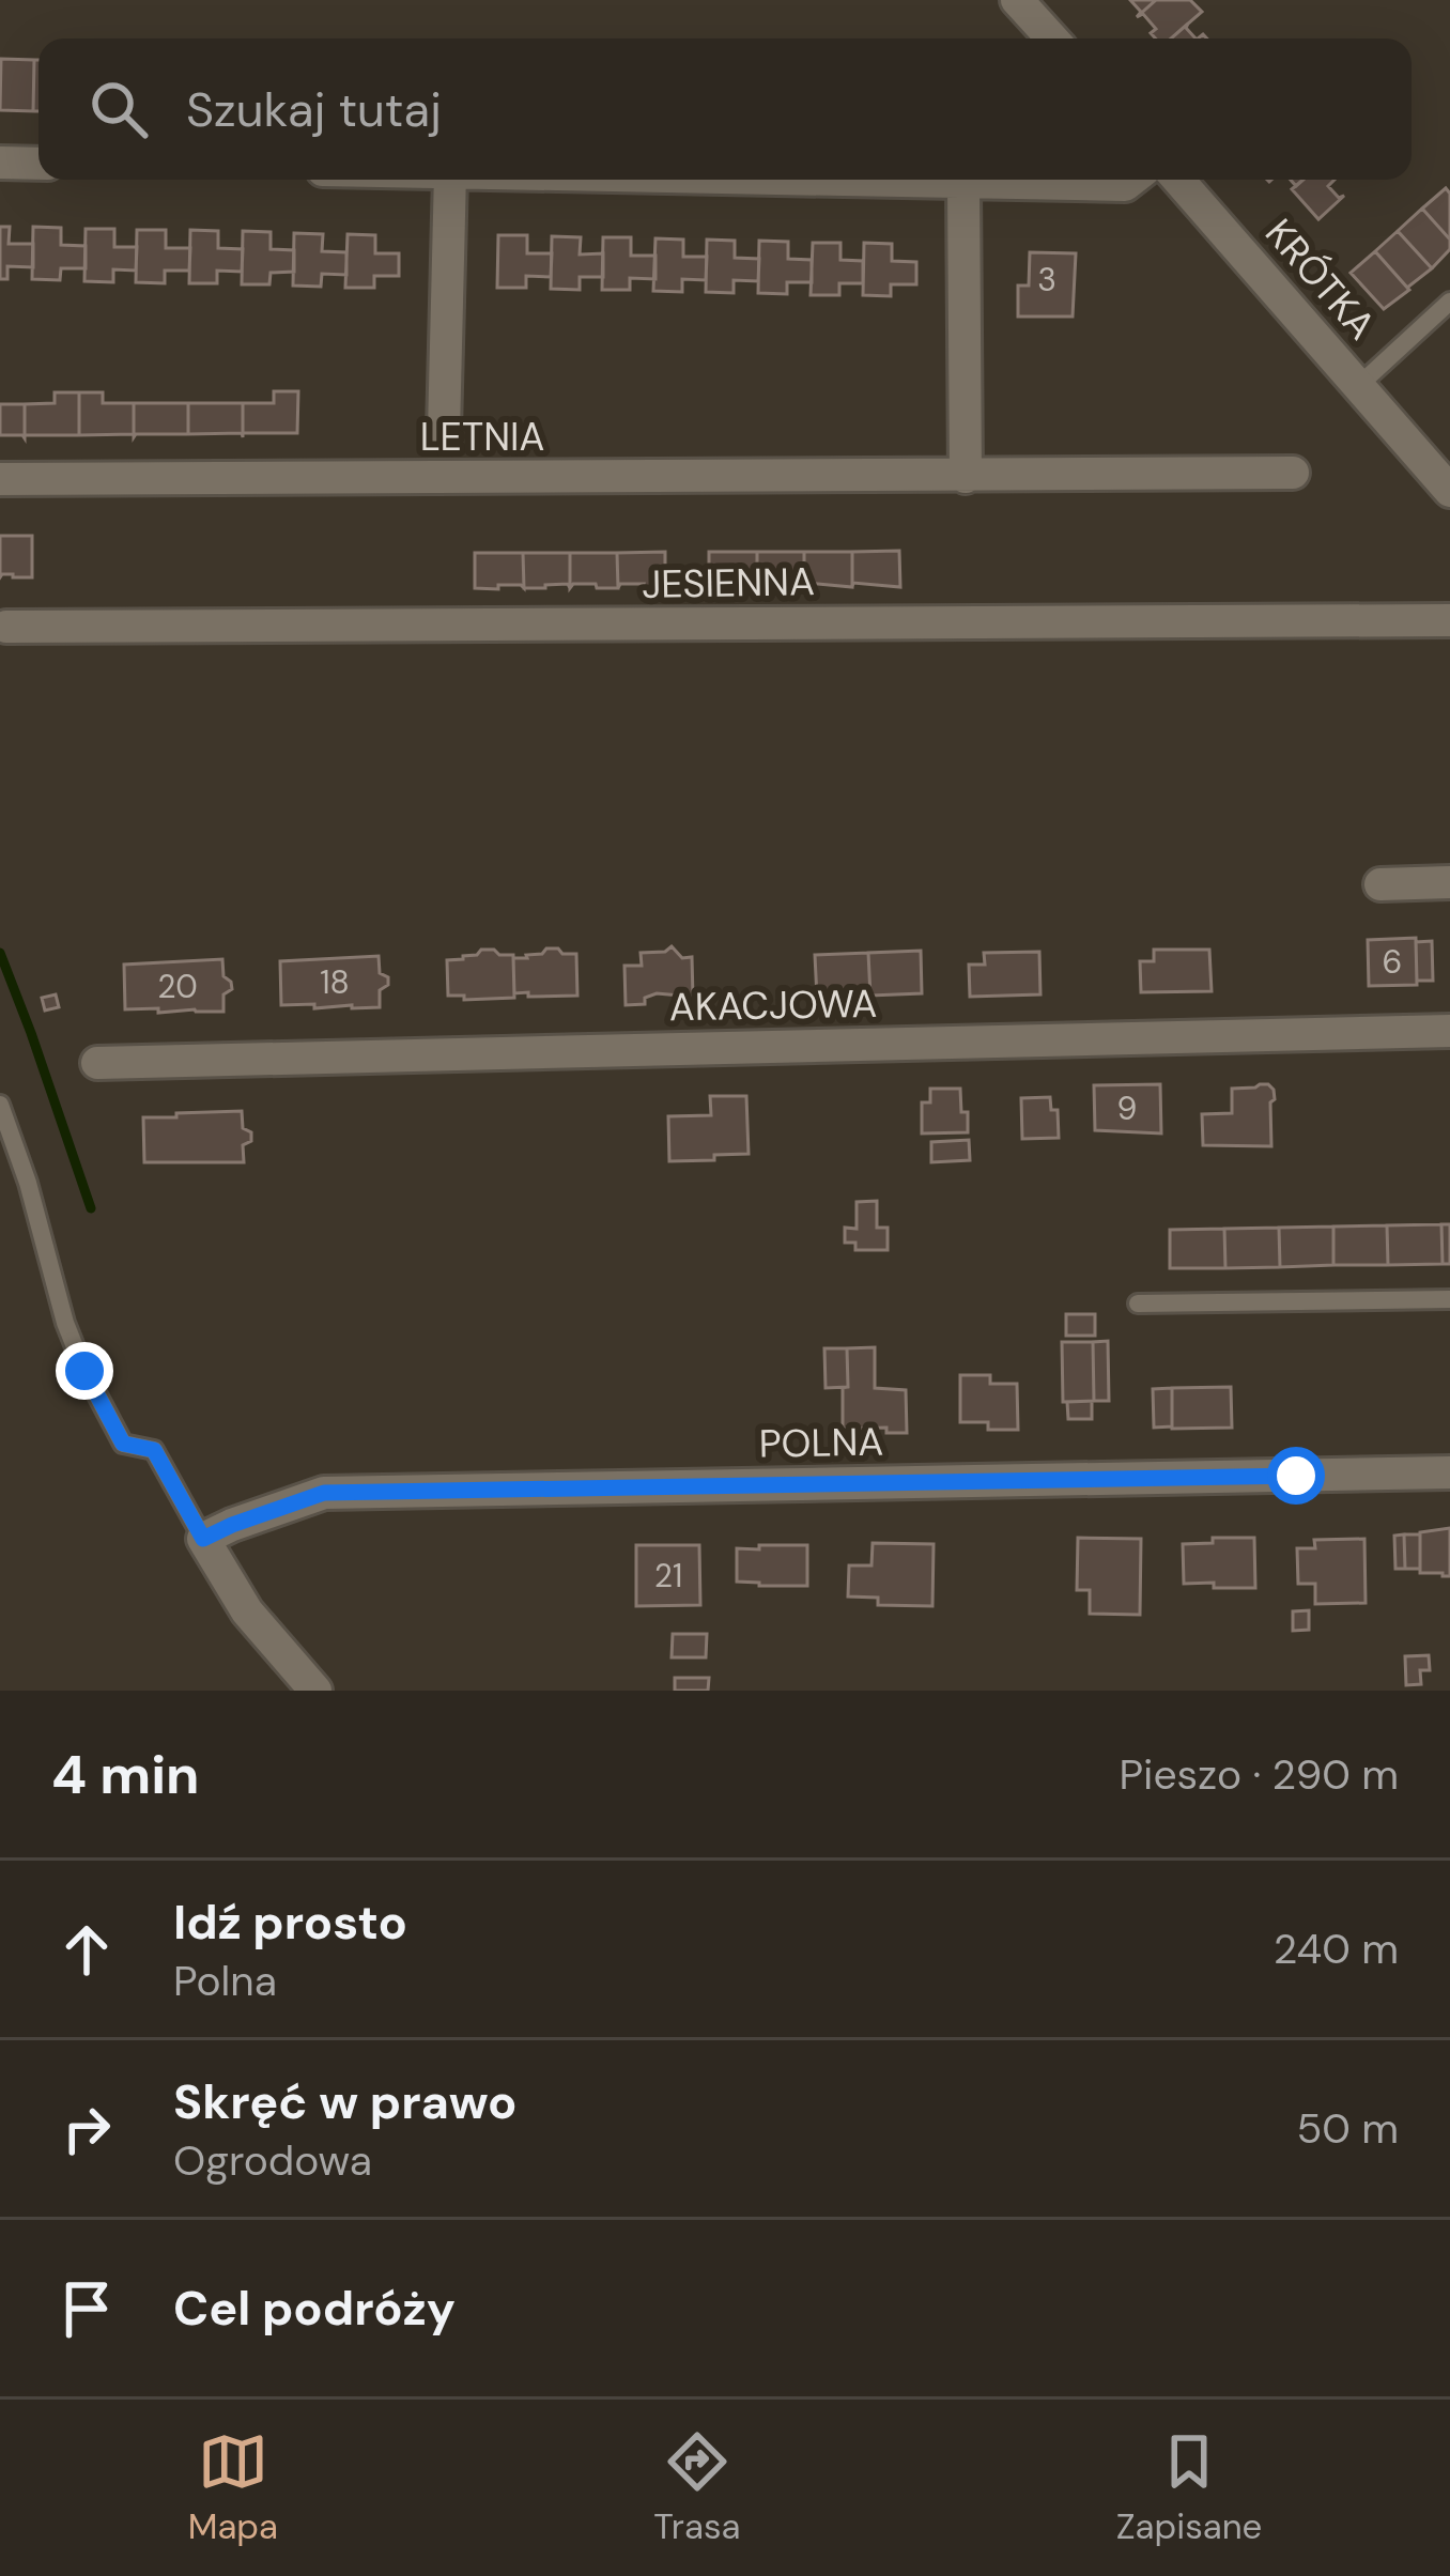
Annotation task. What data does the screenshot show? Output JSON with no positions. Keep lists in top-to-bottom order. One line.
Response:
{"streets":{"street":["KRÓTKA","LETNIA","JESIENNA","AKACJOWA","POLNA"]},"house_numbers":["3","6","18","20","9","21"],"page":{"search":"Szukaj tutaj","heading":["4 min","Pieszo · 290 m"],"list":[["Idź prosto","Polna","240 m"],["Skręć w prawo","Ogrodowa","50 m"],"Cel podróży"],"nav":["Mapa","Trasa","Zapisane"]}}
